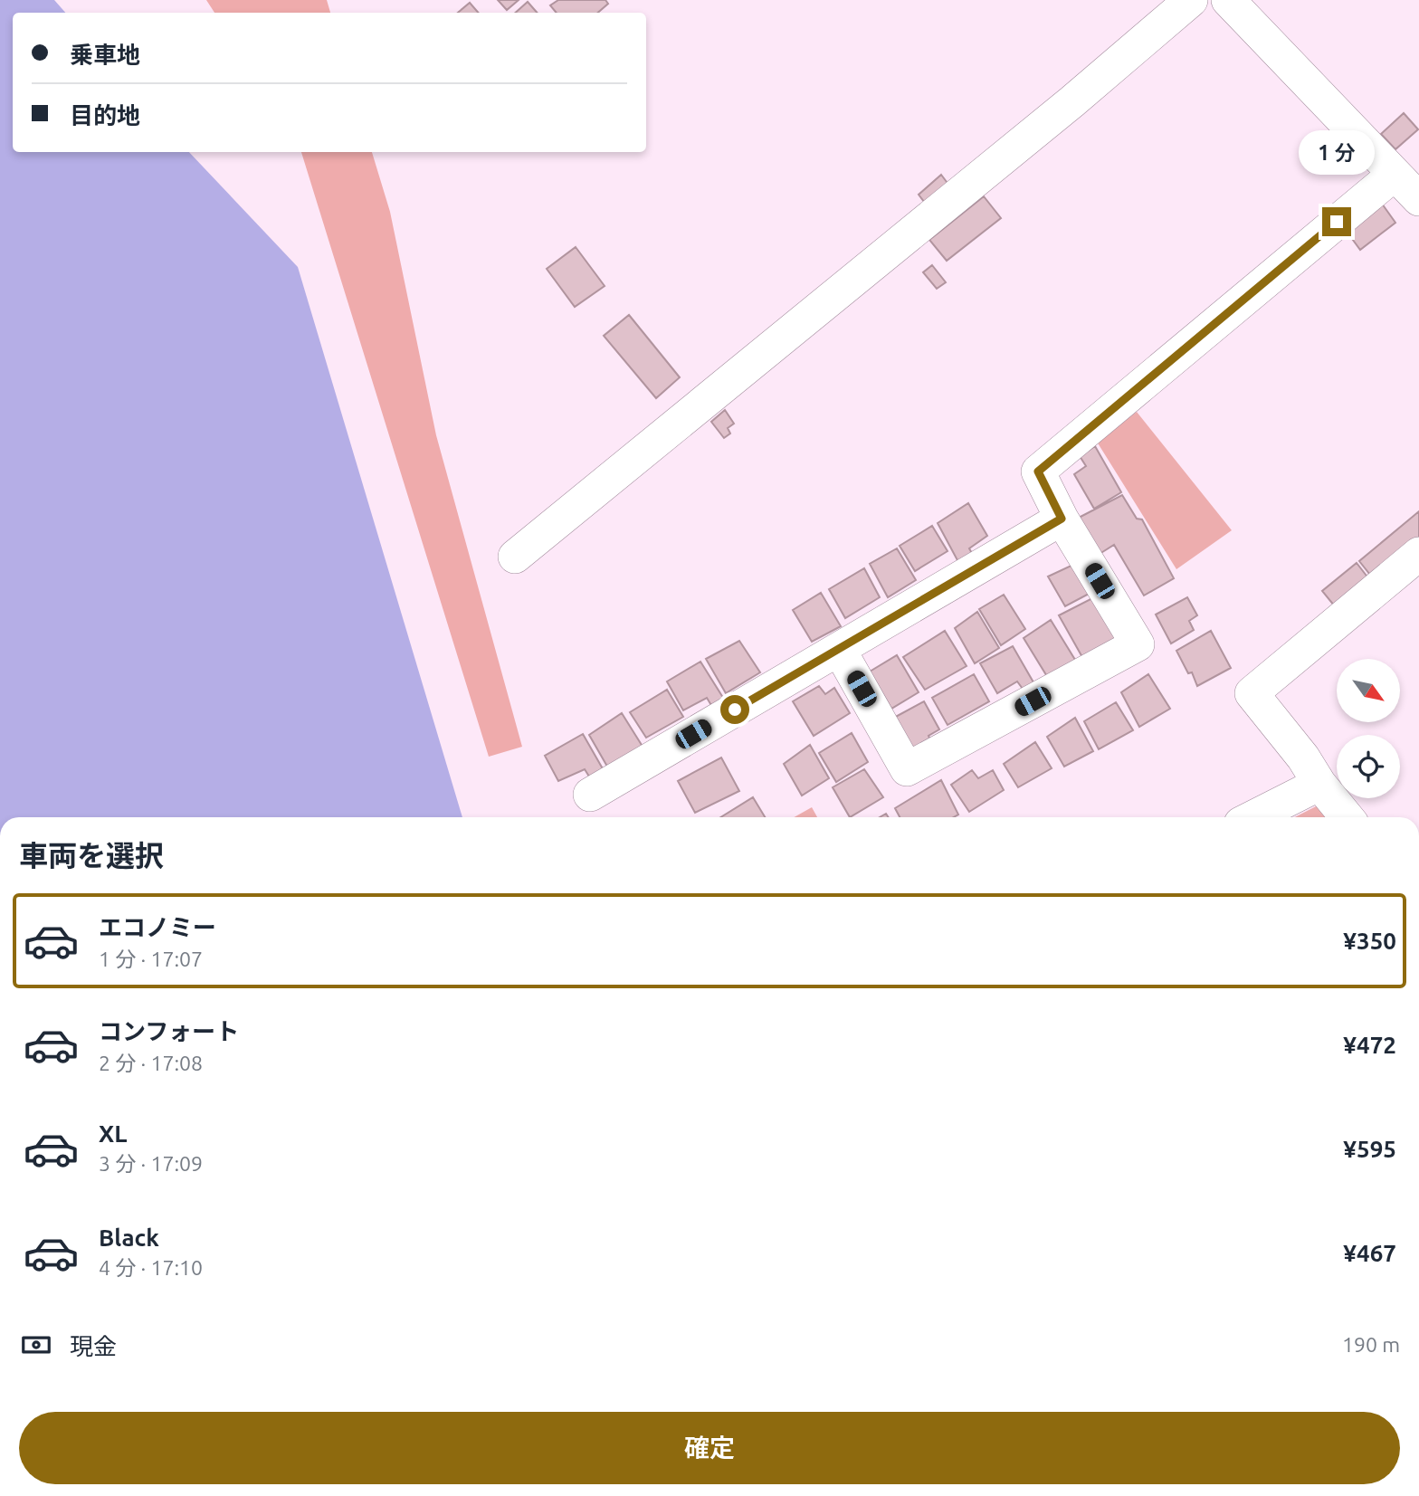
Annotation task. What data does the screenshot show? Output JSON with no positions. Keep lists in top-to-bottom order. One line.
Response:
{"north":"bottom right","page":{"banner":["乗車地","目的地"],"bubble":"1 分","heading":"車両を選択","list":[{"name":"エコノミー","note":"1 分 · 17:07","value":"¥350"},{"name":"コンフォート","note":"2 分 · 17:08","value":"¥472"},{"name":"XL","note":"3 分 · 17:09","value":"¥595"},{"name":"Black","note":"4 分 · 17:10","value":"¥467"}],"pay":["現金","190 m"],"buttons":"確定"}}
